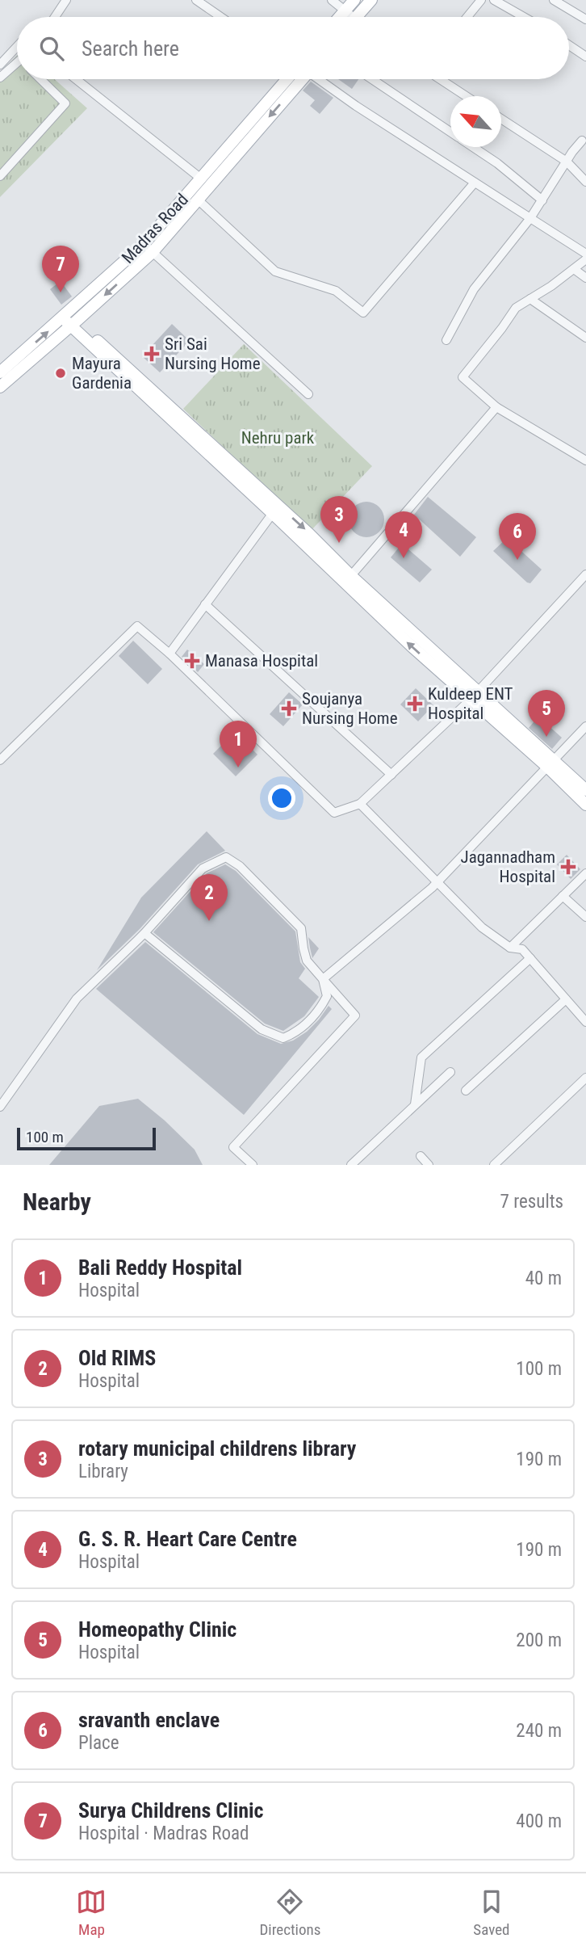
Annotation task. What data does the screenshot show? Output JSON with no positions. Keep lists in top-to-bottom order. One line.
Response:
{"streets":{"main road":["Madras Road"]},"parks":["Nehru park"],"places":{"health":["Sri Sai Nursing Home","Manasa Hospital","Kuldeep ENT Hospital","Soujanya Nursing Home","Jagannadham Hospital"],"other":["Mayura Gardenia"]},"scale_bar":"100 m","north":"top left","page":{"search":"Search here","pins":["7","3","4","6","5","1","2"],"scale":"100 m","heading":["Nearby","7 results"],"list":[{"mark":"1","name":"Bali Reddy Hospital","note":"Hospital","value":"40 m"},{"mark":"2","name":"Old RIMS","note":"Hospital","value":"100 m"},{"mark":"3","name":"rotary municipal childrens library","note":"Library","value":"190 m"},{"mark":"4","name":"G. S. R. Heart Care Centre","note":"Hospital","value":"190 m"},{"mark":"5","name":"Homeopathy Clinic","note":"Hospital","value":"200 m"},{"mark":"6","name":"sravanth enclave","note":"Place","value":"240 m"},{"mark":"7","name":"Surya Childrens Clinic","note":"Hospital · Madras Road","value":"400 m"}],"nav":["Map","Directions","Saved"]}}
